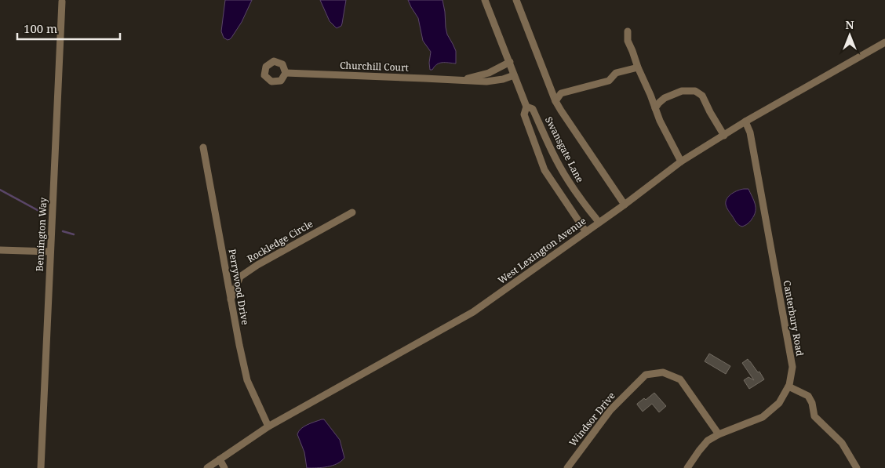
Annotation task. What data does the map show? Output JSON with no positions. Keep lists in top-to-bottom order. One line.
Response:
{"streets":{"street":["Churchill Court","Swansgate Lane","Bennington Way","Rockledge Circle","West Lexington Avenue","Perrywood Drive","Canterbury Road","Windsor Drive"]},"crossings":[["Churchill Court","Swansgate Lane"],["Swansgate Lane","West Lexington Avenue"],["Rockledge Circle","Perrywood Drive"],["West Lexington Avenue","Perrywood Drive"],["West Lexington Avenue","Canterbury Road"],["Canterbury Road","Windsor Drive"]],"scale_bar":"100 m","north":"top"}
